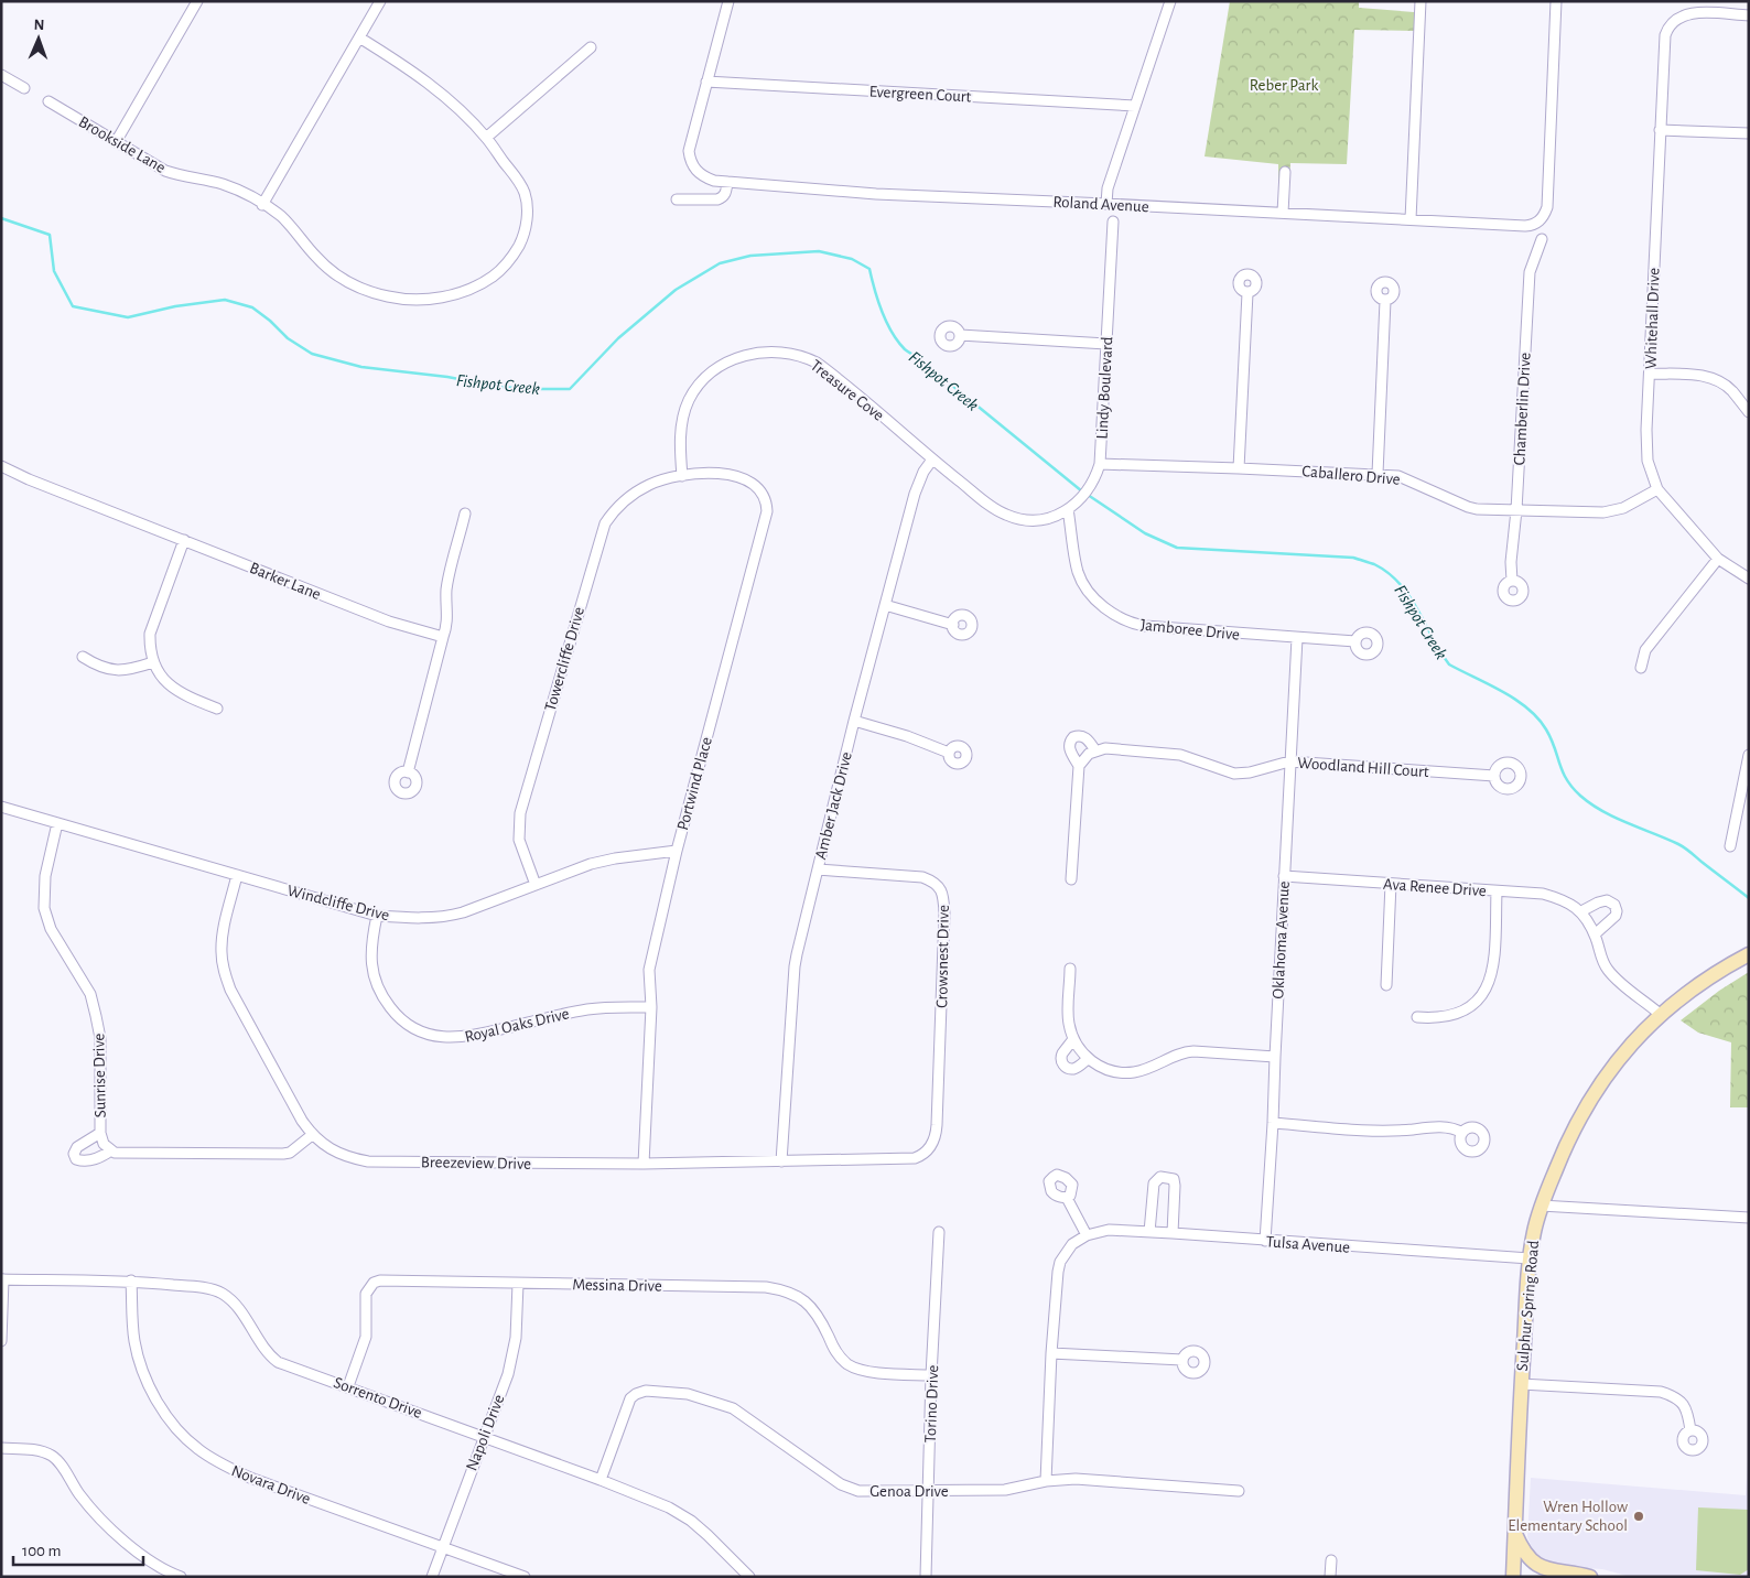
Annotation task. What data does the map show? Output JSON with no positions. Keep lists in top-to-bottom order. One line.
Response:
{"streets":{"main road":["Sulphur Spring Road"],"street":["Evergreen Court","Brookside Lane","Roland Avenue","Whitehall Drive","Lindy Boulevard","Treasure Cove","Chamberlin Drive","Caballero Drive","Barker Lane","Jamboree Drive","Towercliffe Drive","Woodland Hill Court","Portwind Place","Amber Jack Drive","Ava Renee Drive","Windcliffe Drive","Oklahoma Avenue","Crowsnest Drive","Royal Oaks Drive","Sunrise Drive","Breezeview Drive","Tulsa Avenue","Messina Drive","Sorrento Drive","Torino Drive","Napoli Drive","Novara Drive","Genoa Drive"]},"crossings":[["Evergreen Court","Roland Avenue"],["Whitehall Drive","Caballero Drive"],["Lindy Boulevard","Treasure Cove"],["Lindy Boulevard","Caballero Drive"],["Lindy Boulevard","Jamboree Drive"],["Treasure Cove","Towercliffe Drive"],["Treasure Cove","Portwind Place"],["Treasure Cove","Amber Jack Drive"],["Chamberlin Drive","Caballero Drive"],["Jamboree Drive","Oklahoma Avenue"],["Towercliffe Drive","Portwind Place"],["Towercliffe Drive","Windcliffe Drive"],["Woodland Hill Court","Oklahoma Avenue"],["Portwind Place","Windcliffe Drive"],["Portwind Place","Royal Oaks Drive"],["Portwind Place","Breezeview Drive"],["Amber Jack Drive","Crowsnest Drive"],["Amber Jack Drive","Breezeview Drive"],["Ava Renee Drive","Oklahoma Avenue"],["Windcliffe Drive","Royal Oaks Drive"],["Windcliffe Drive","Sunrise Drive"],["Windcliffe Drive","Breezeview Drive"],["Oklahoma Avenue","Tulsa Avenue"],["Crowsnest Drive","Breezeview Drive"],["Tulsa Avenue","Sulphur Spring Road"],["Messina Drive","Sorrento Drive"],["Messina Drive","Torino Drive"],["Messina Drive","Napoli Drive"],["Sorrento Drive","Napoli Drive"],["Sorrento Drive","Novara Drive"],["Sorrento Drive","Genoa Drive"],["Torino Drive","Genoa Drive"],["Napoli Drive","Novara Drive"]],"water":["Fishpot Creek"],"parks":["Reber Park"],"places":["Wren Hollow Elementary School"],"scale_bar":"100 m","north":"top"}
